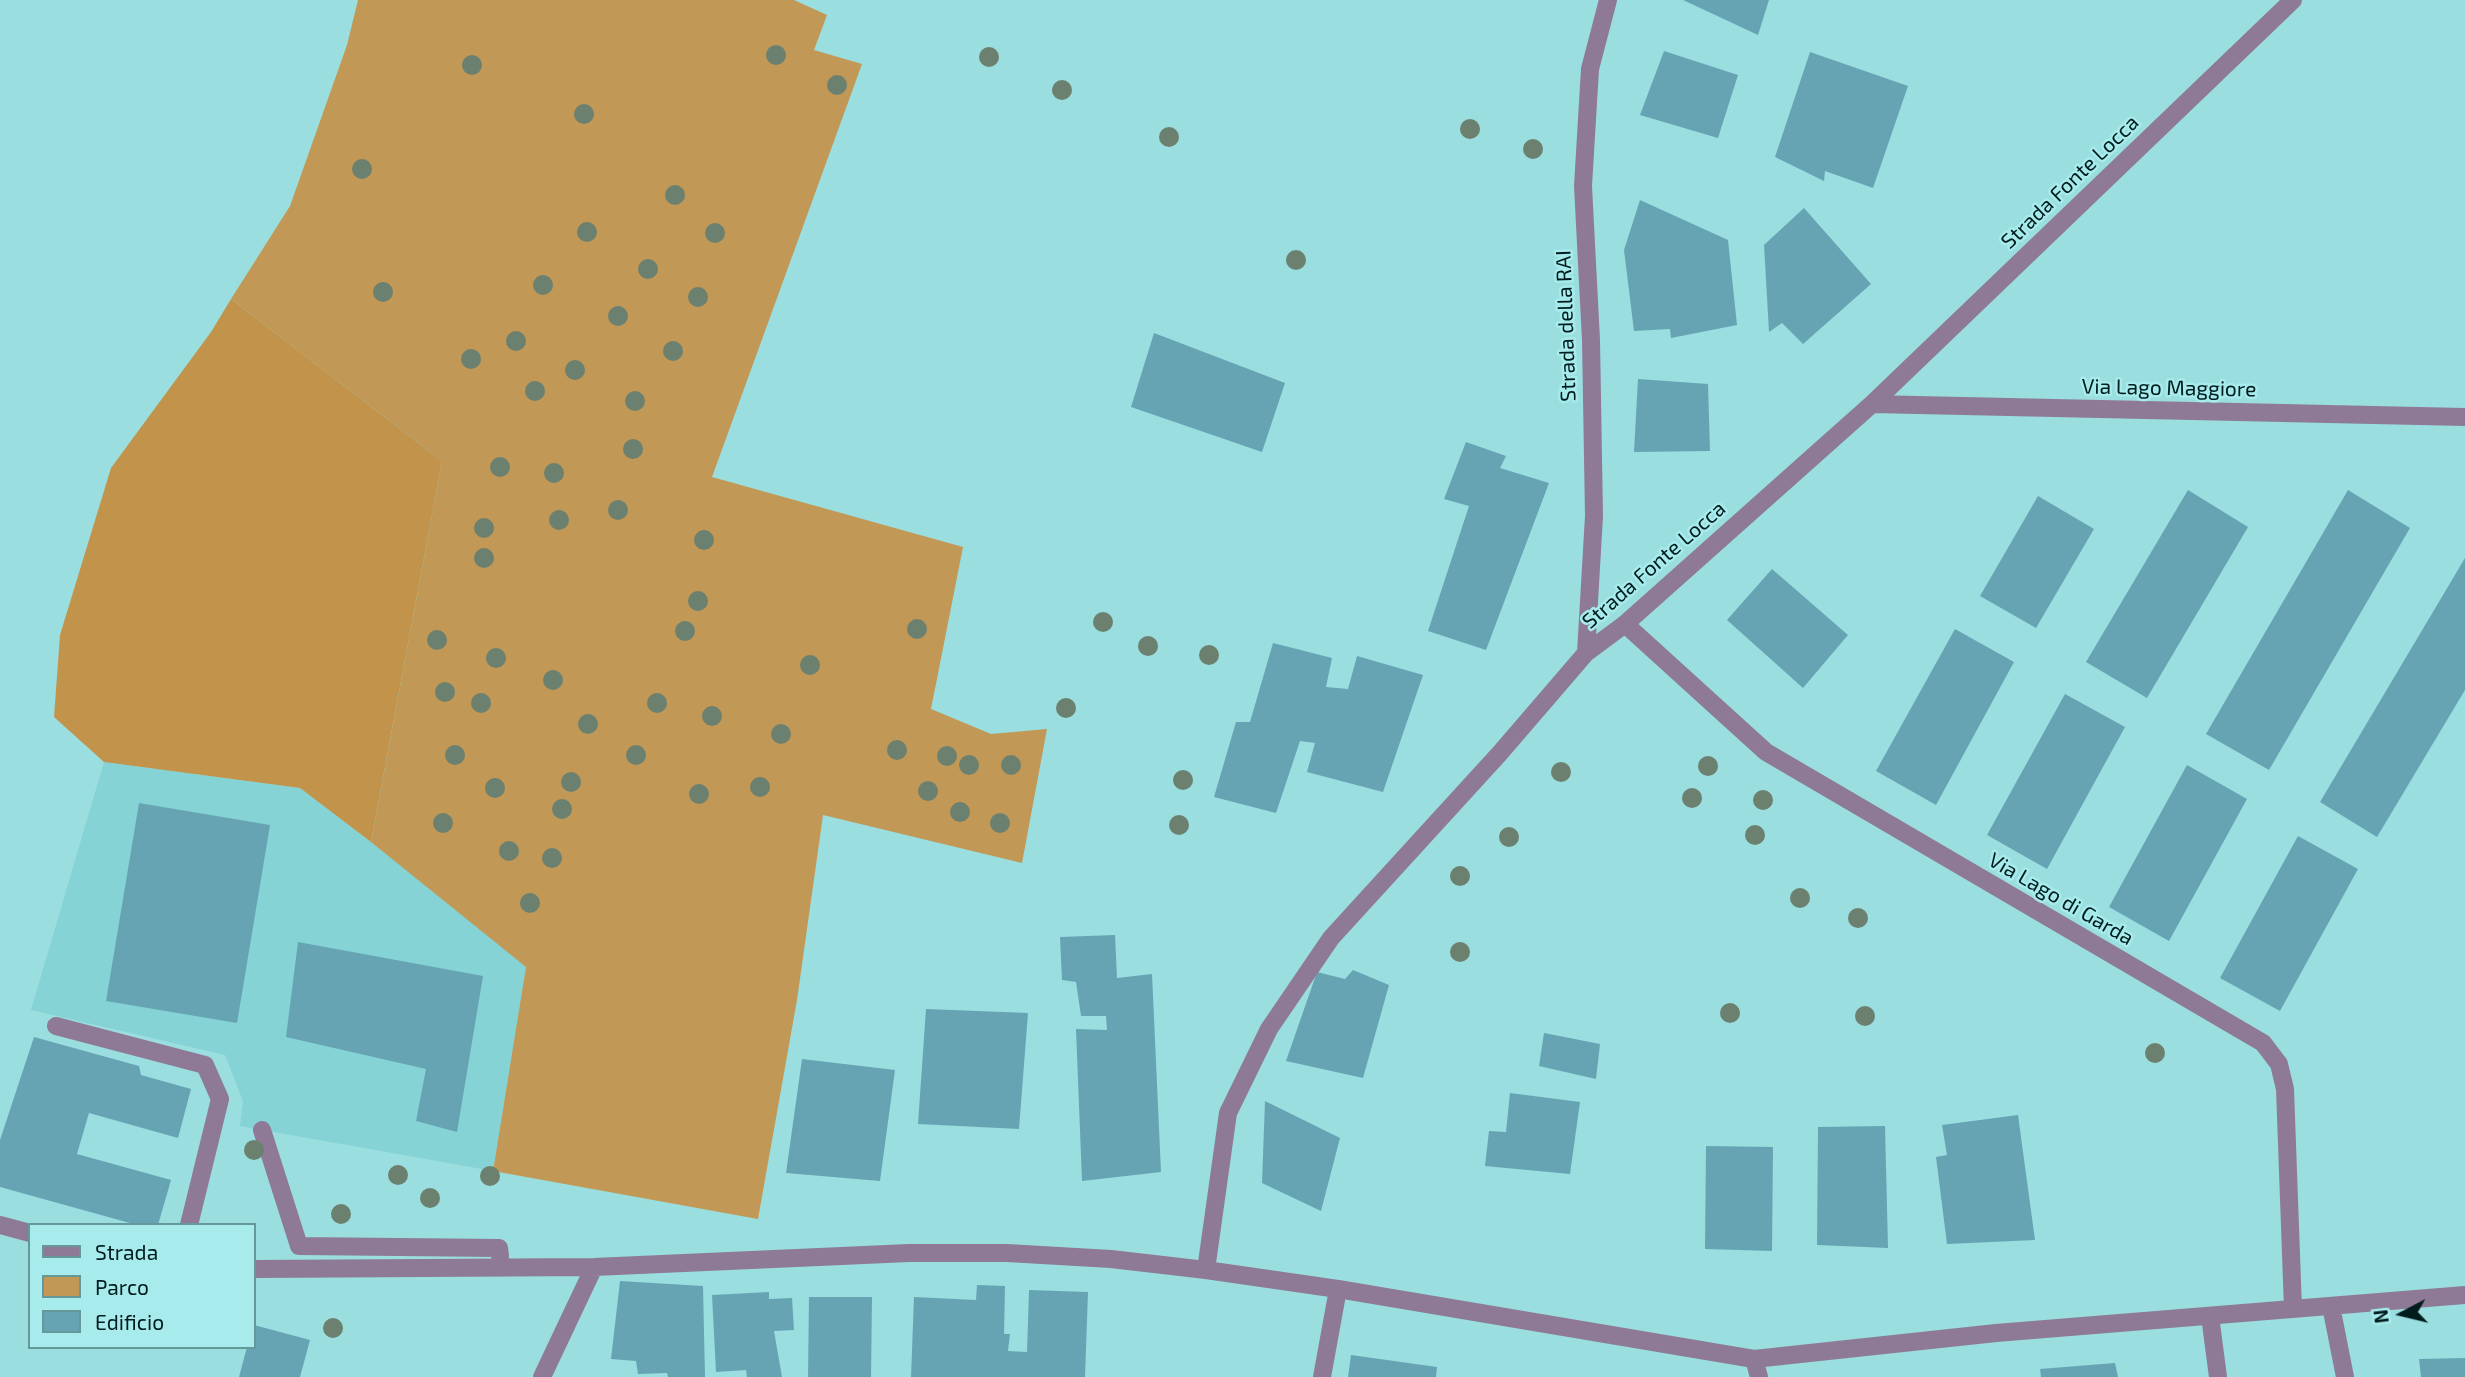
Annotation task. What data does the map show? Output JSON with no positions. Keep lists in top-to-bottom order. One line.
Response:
{"streets":{"street":["Strada Fonte Locca","Strada della RAI","Via Lago Maggiore","Via Lago di Garda"]},"crossings":[["Strada Fonte Locca","Strada della RAI"],["Strada Fonte Locca","Via Lago Maggiore"],["Strada Fonte Locca","Via Lago di Garda"]],"legend":["Strada","Parco","Edificio"],"north":"left"}
